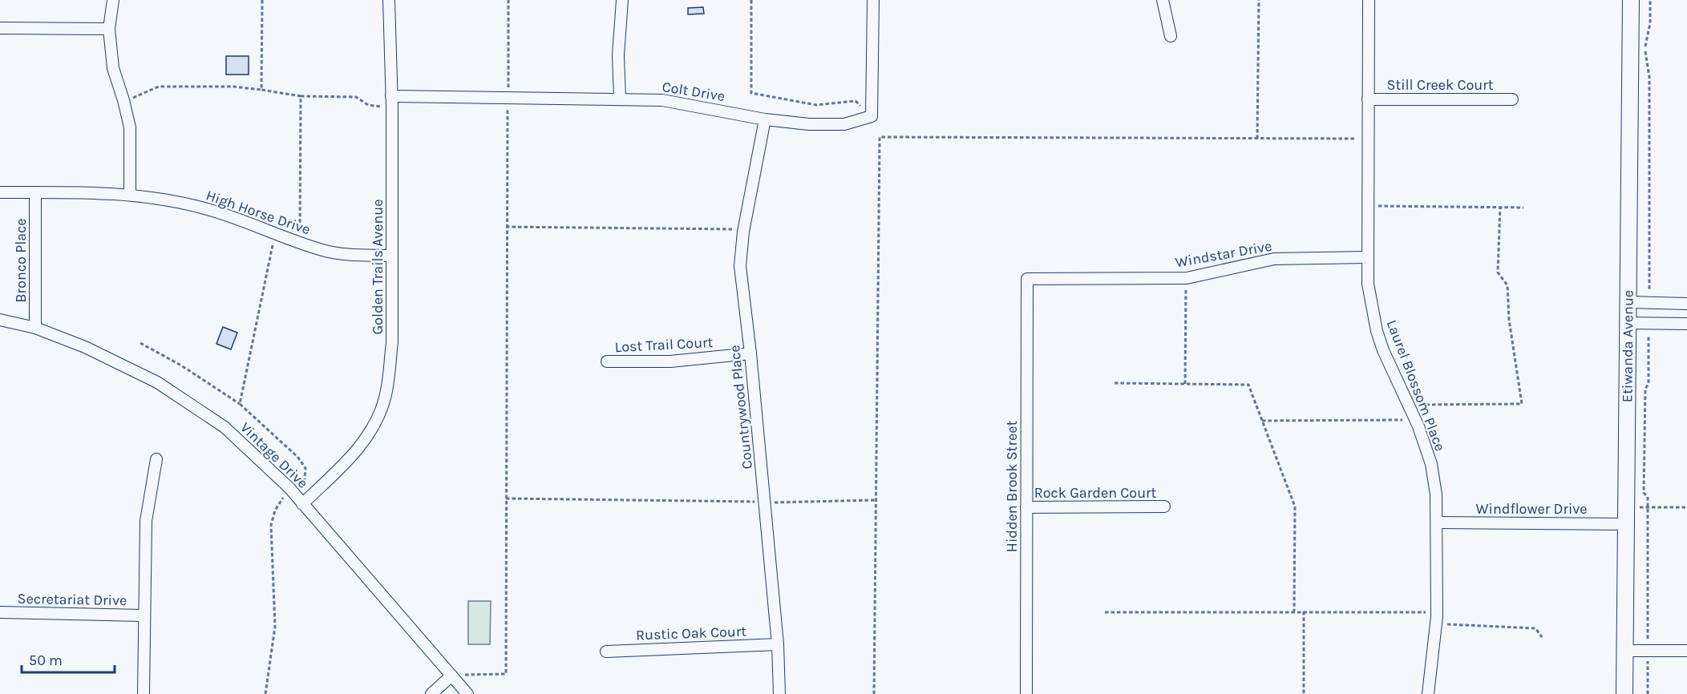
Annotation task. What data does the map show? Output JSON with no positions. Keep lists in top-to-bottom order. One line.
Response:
{"streets":{"street":["Still Creek Court","Colt Drive","High Horse Drive","Windstar Drive","Bronco Place","Golden Trails Avenue","Lost Trail Court","Etiwanda Avenue","Laurel Blossom Place","Countrywood Place","Vintage Drive","Hidden Brook Street","Rock Garden Court","Windflower Drive","Secretariat Drive","Rustic Oak Court"]},"crossings":[["Still Creek Court","Laurel Blossom Place"],["Colt Drive","Golden Trails Avenue"],["Colt Drive","Countrywood Place"],["High Horse Drive","Bronco Place"],["High Horse Drive","Golden Trails Avenue"],["Windstar Drive","Laurel Blossom Place"],["Windstar Drive","Hidden Brook Street"],["Bronco Place","Vintage Drive"],["Golden Trails Avenue","Vintage Drive"],["Lost Trail Court","Countrywood Place"],["Etiwanda Avenue","Windflower Drive"],["Laurel Blossom Place","Windflower Drive"],["Countrywood Place","Rustic Oak Court"],["Hidden Brook Street","Rock Garden Court"]],"scale_bar":"50 m"}
